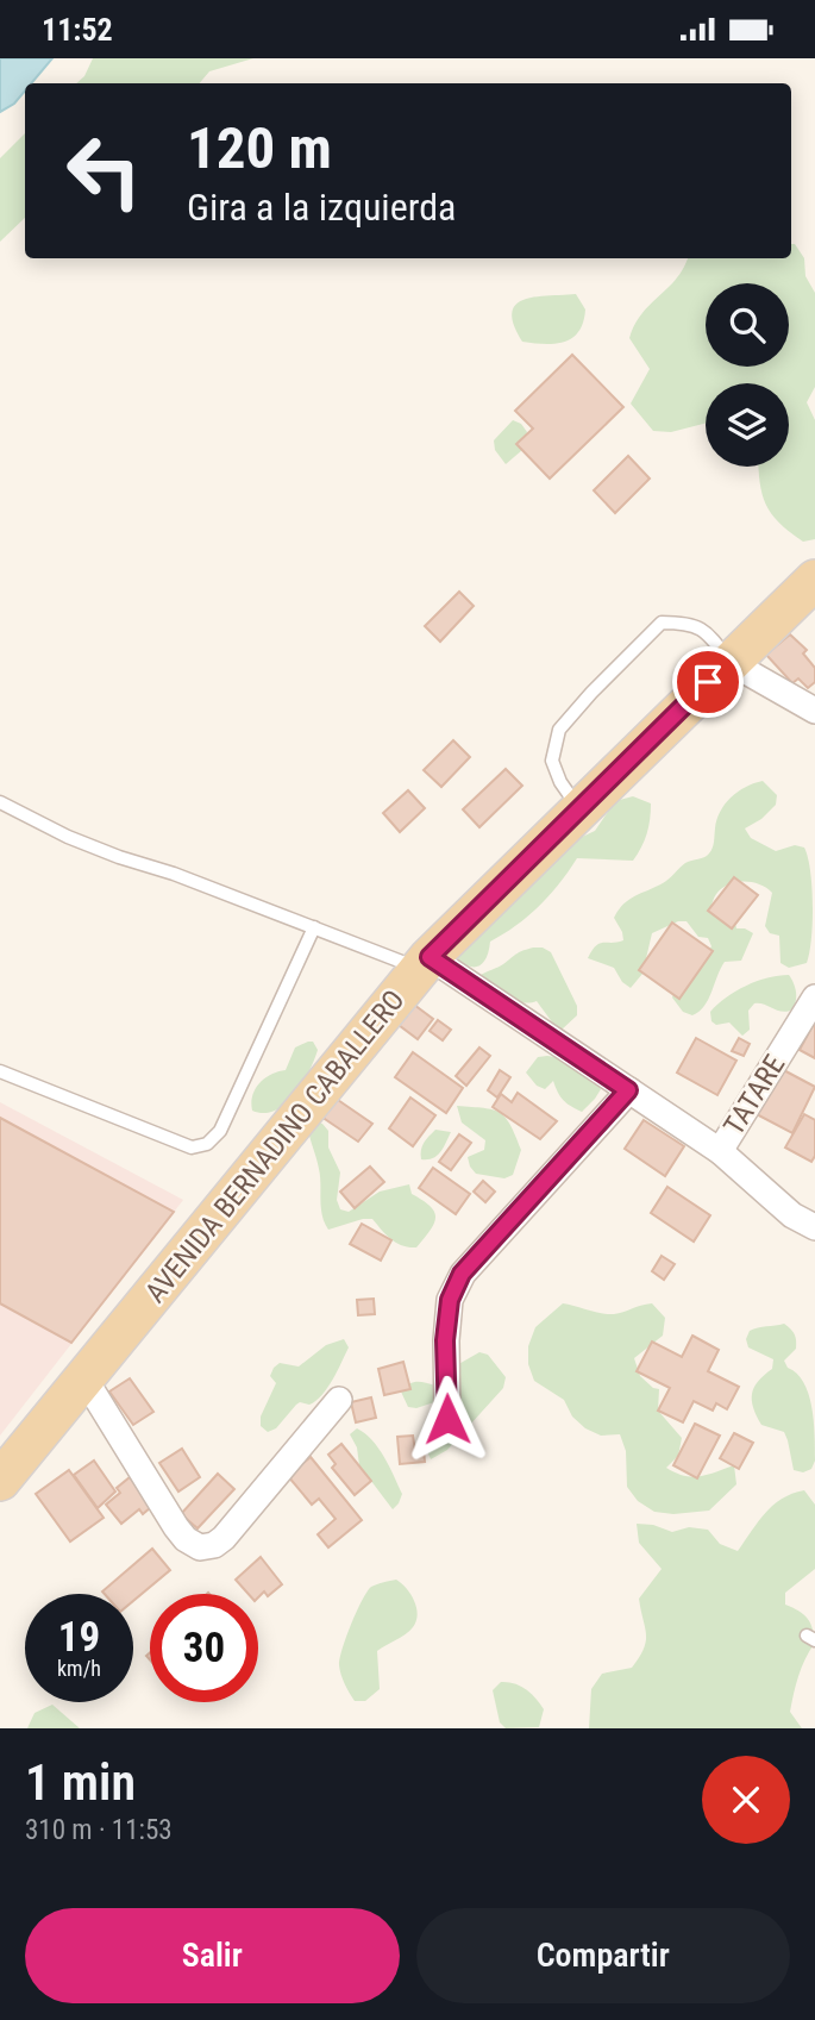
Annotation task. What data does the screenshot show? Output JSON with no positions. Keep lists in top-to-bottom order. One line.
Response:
{"streets":{"main road":["AVENIDA BERNADINO CABALLERO"],"street":["TATARE"]},"page":{"status":"11:52","turn":["120 m","Gira a la izquierda"],"speed":"19 km/h","limit":"30","heading":["1 min","310 m · 11:53"],"buttons":["Salir","Compartir"]}}
